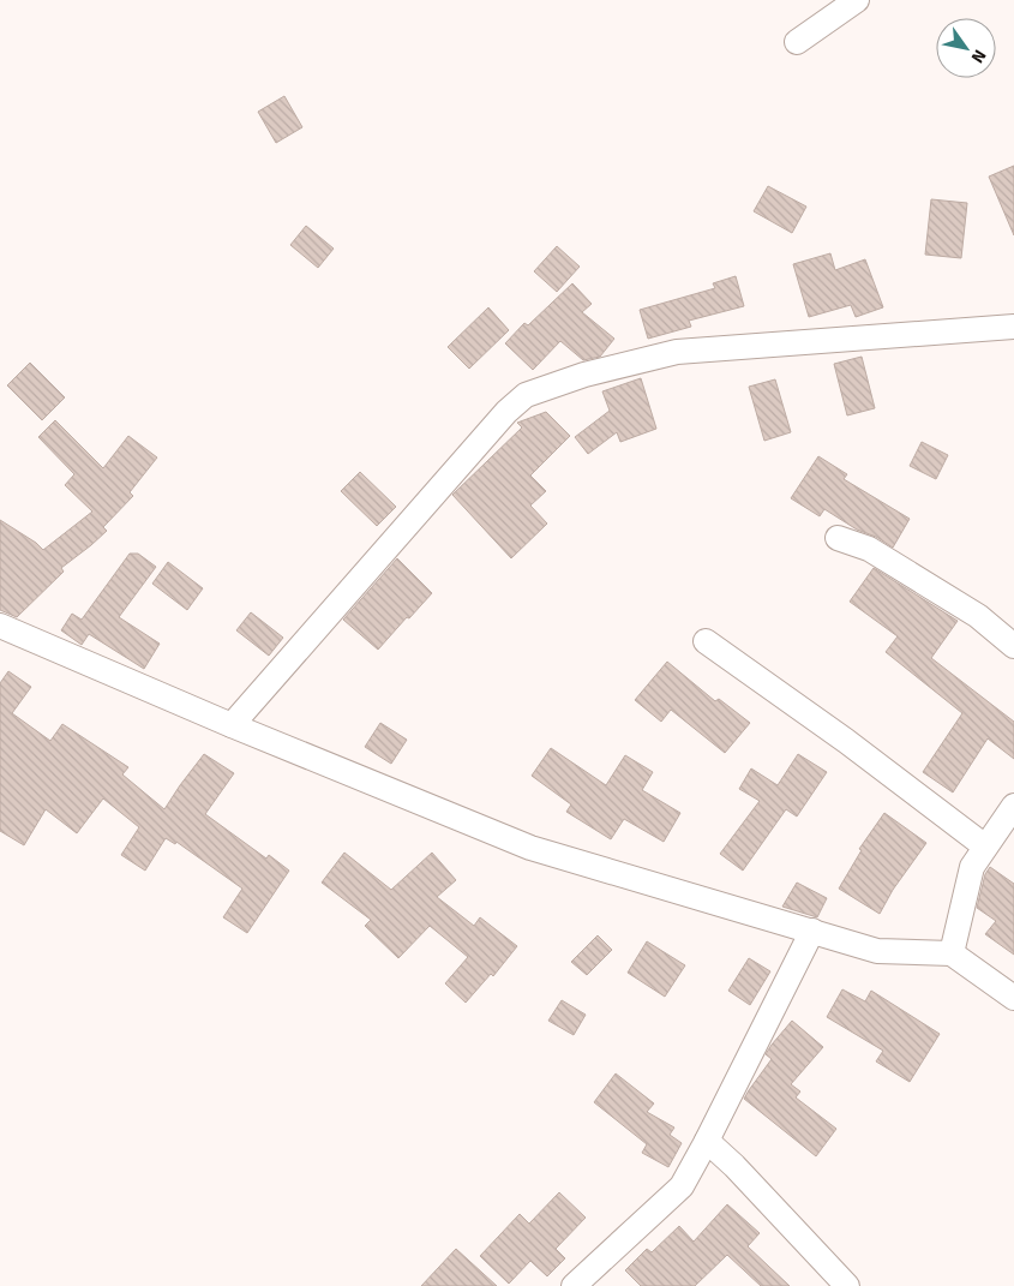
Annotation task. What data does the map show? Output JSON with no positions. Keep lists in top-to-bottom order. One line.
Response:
{"north":"bottom right"}
